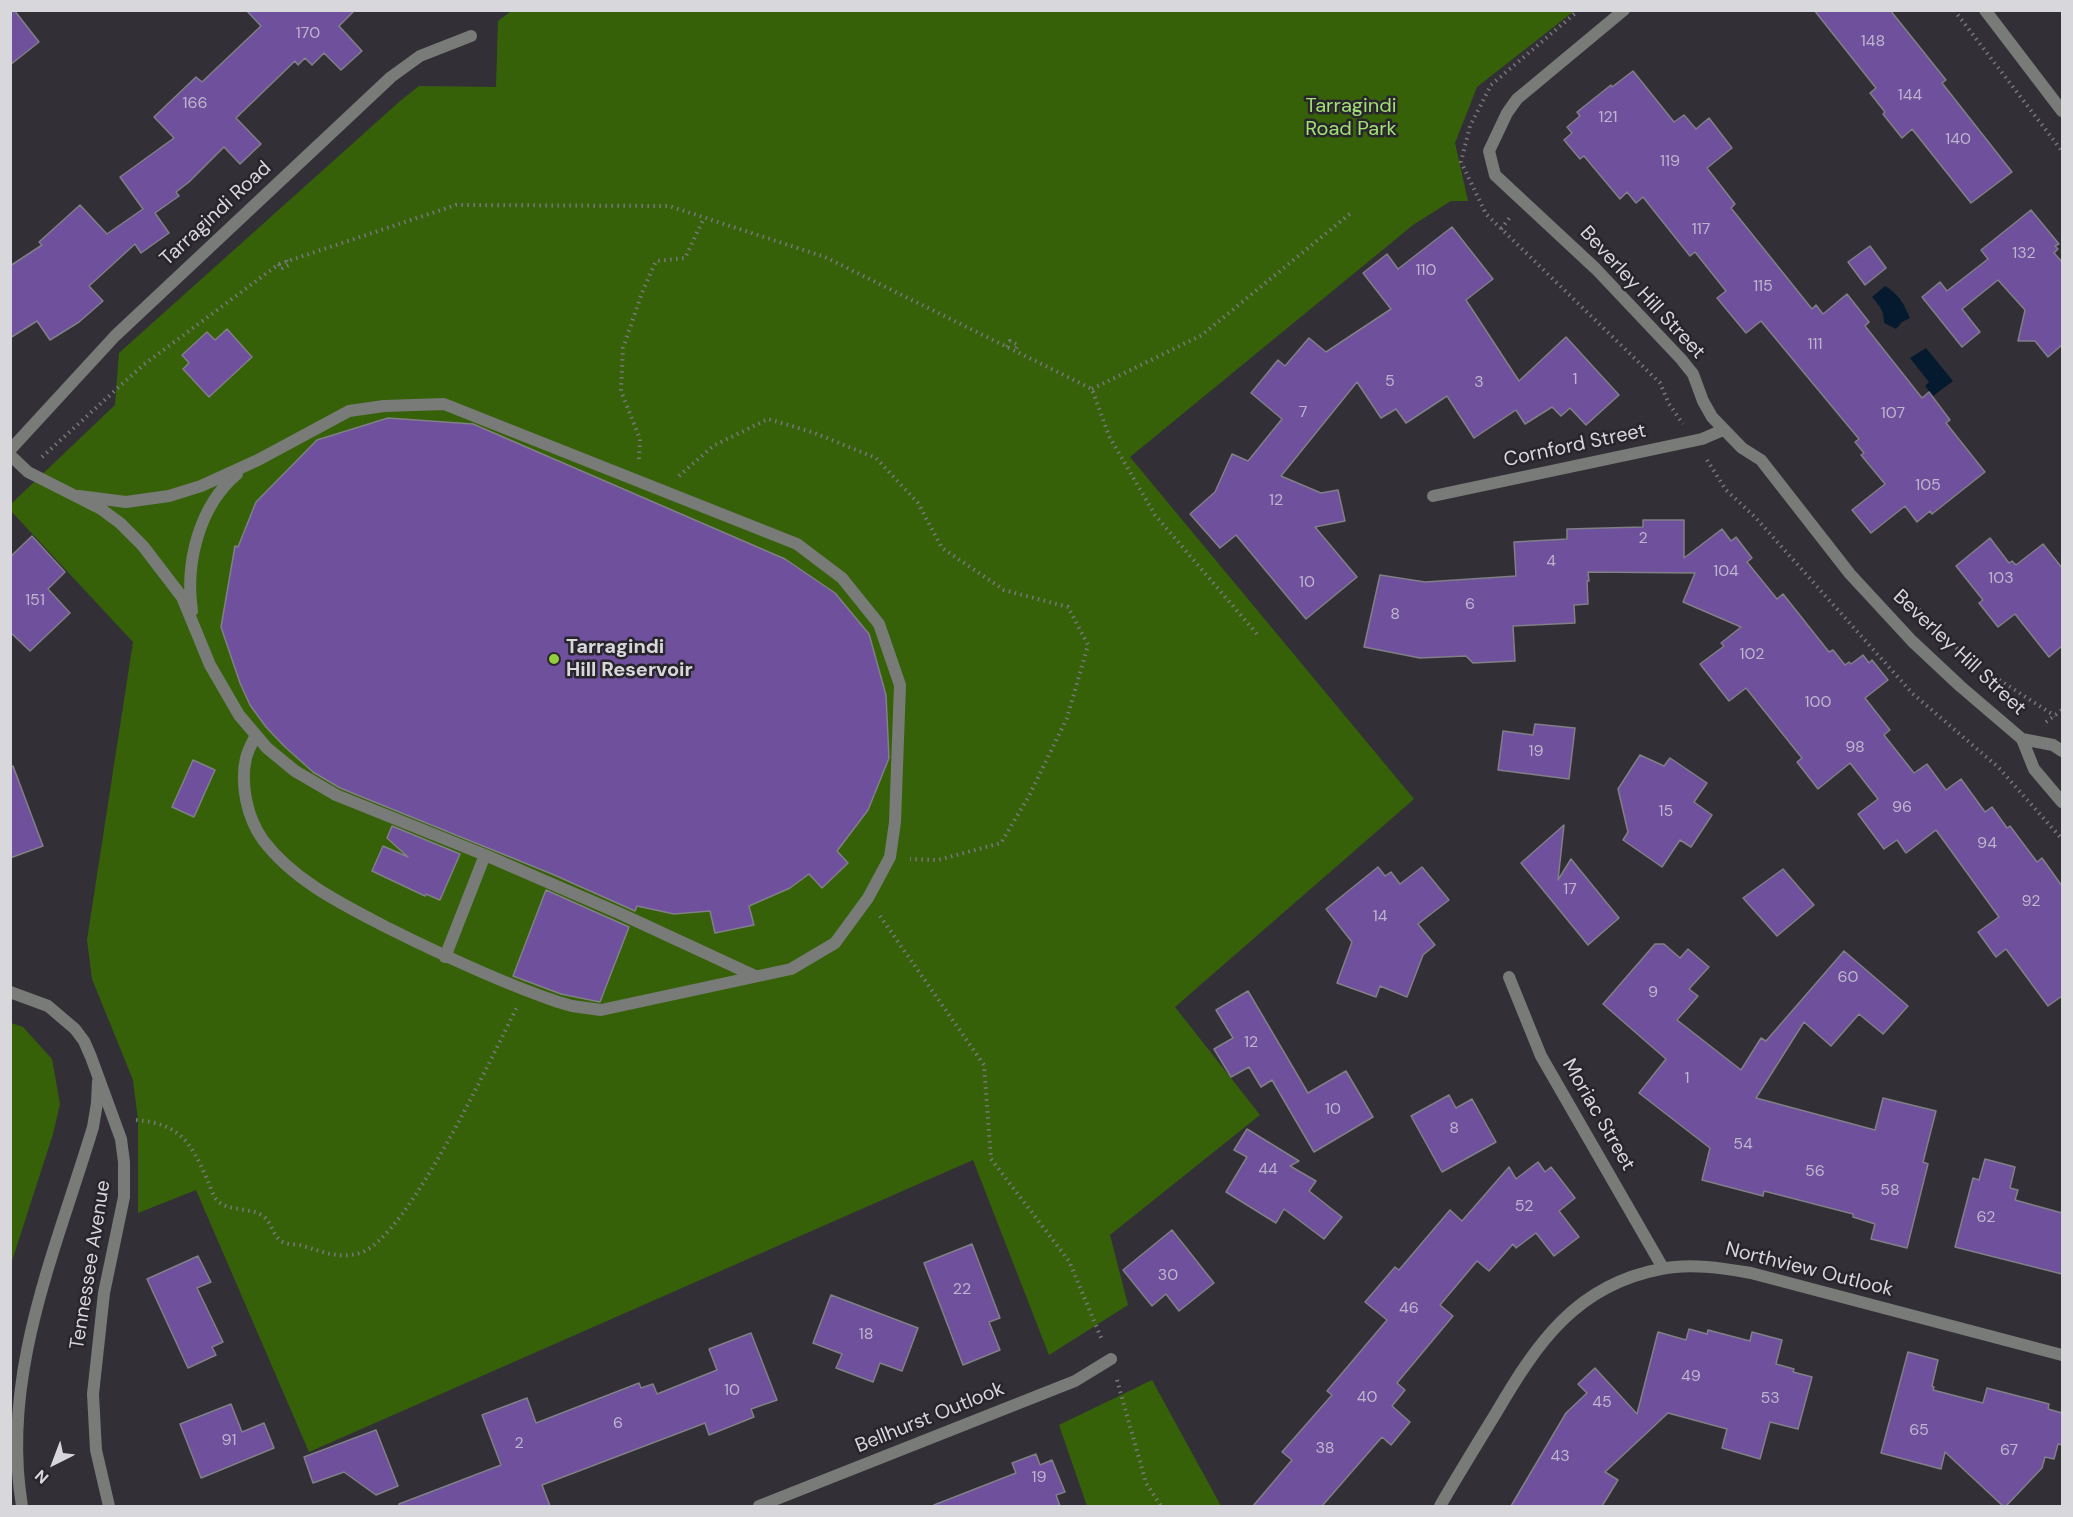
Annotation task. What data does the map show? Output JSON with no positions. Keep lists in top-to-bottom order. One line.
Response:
{"streets":{"street":["Tarragindi Road","Beverley Hill Street","Cornford Street","Moriac Street","Tennessee Avenue","Northview Outlook","Bellhurst Outlook"]},"crossings":[["Beverley Hill Street","Cornford Street"],["Moriac Street","Northview Outlook"]],"parks":["Tarragindi Road Park"],"places":["Tarragindi Hill Reservoir"],"house_numbers":["170","148","144","166","121","140","119","117","132","110","115","111","1","5","3","7","107","105","12","2","4","104","103","10","151","6","8","102","100","98","19","96","15","94","17","92","14","60","9","12","1","10","8","54","44","56","58","52","62","30","22","46","18","49","10","40","53","45","6","65","91","2","38","67","43","19"],"north":"bottom left"}
